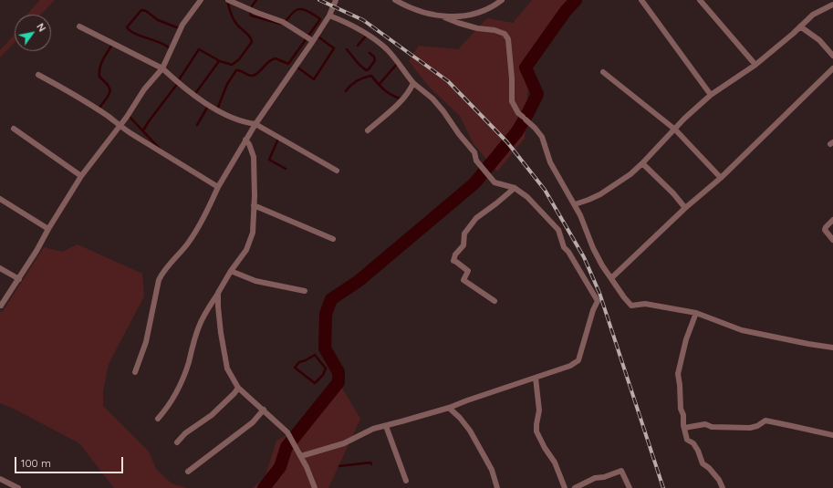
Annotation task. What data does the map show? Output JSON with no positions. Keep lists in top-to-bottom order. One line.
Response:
{"scale_bar":"100 m","north":"top right"}
